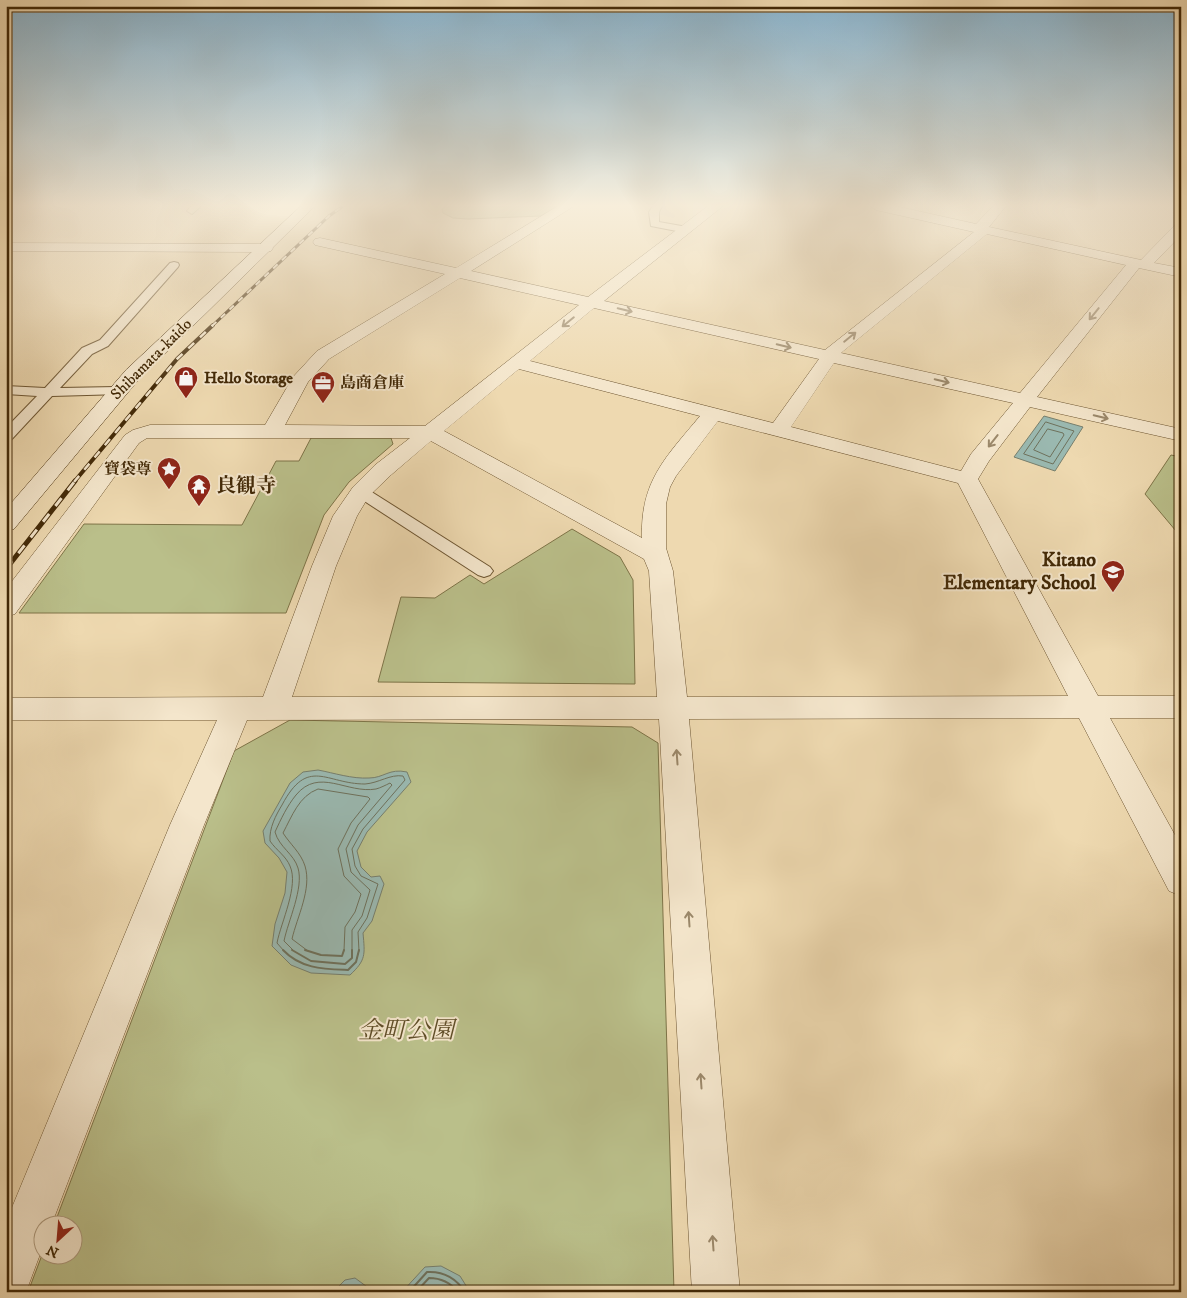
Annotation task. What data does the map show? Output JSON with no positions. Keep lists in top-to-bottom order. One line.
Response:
{"streets":{"street":["Shibamata-kaido"]},"parks":["金町公園"],"places":{"shop":["Hello Storage"],"office":["島商倉庫"],"place":["寶袋尊"],"temple":["良観寺"],"school or university":["Kitano Elementary School"]},"north":"bottom left"}
